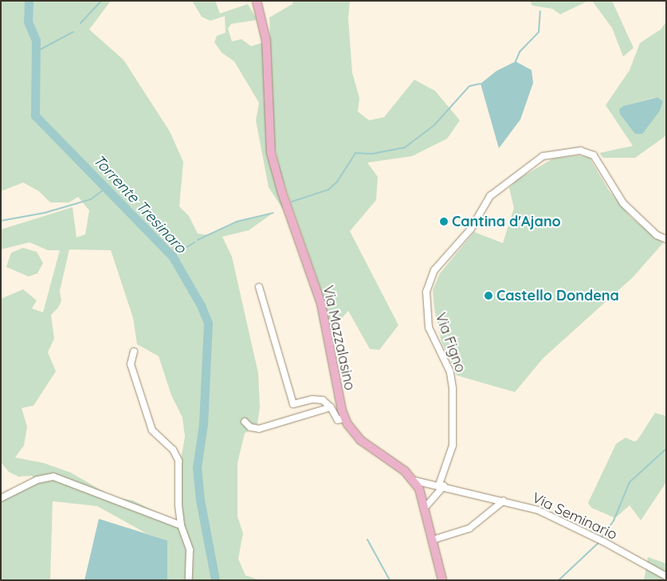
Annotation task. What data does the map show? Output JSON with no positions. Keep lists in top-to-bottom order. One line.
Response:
{"streets":{"main road":["Via Mazzalasino"],"street":["Via Figno","Via Seminario"]},"crossings":[["Via Mazzalasino","Via Seminario"],["Via Figno","Via Seminario"]],"water":["Torrente Tresinaro"],"places":["Cantina d'Ajano","Castello Dondena"]}
